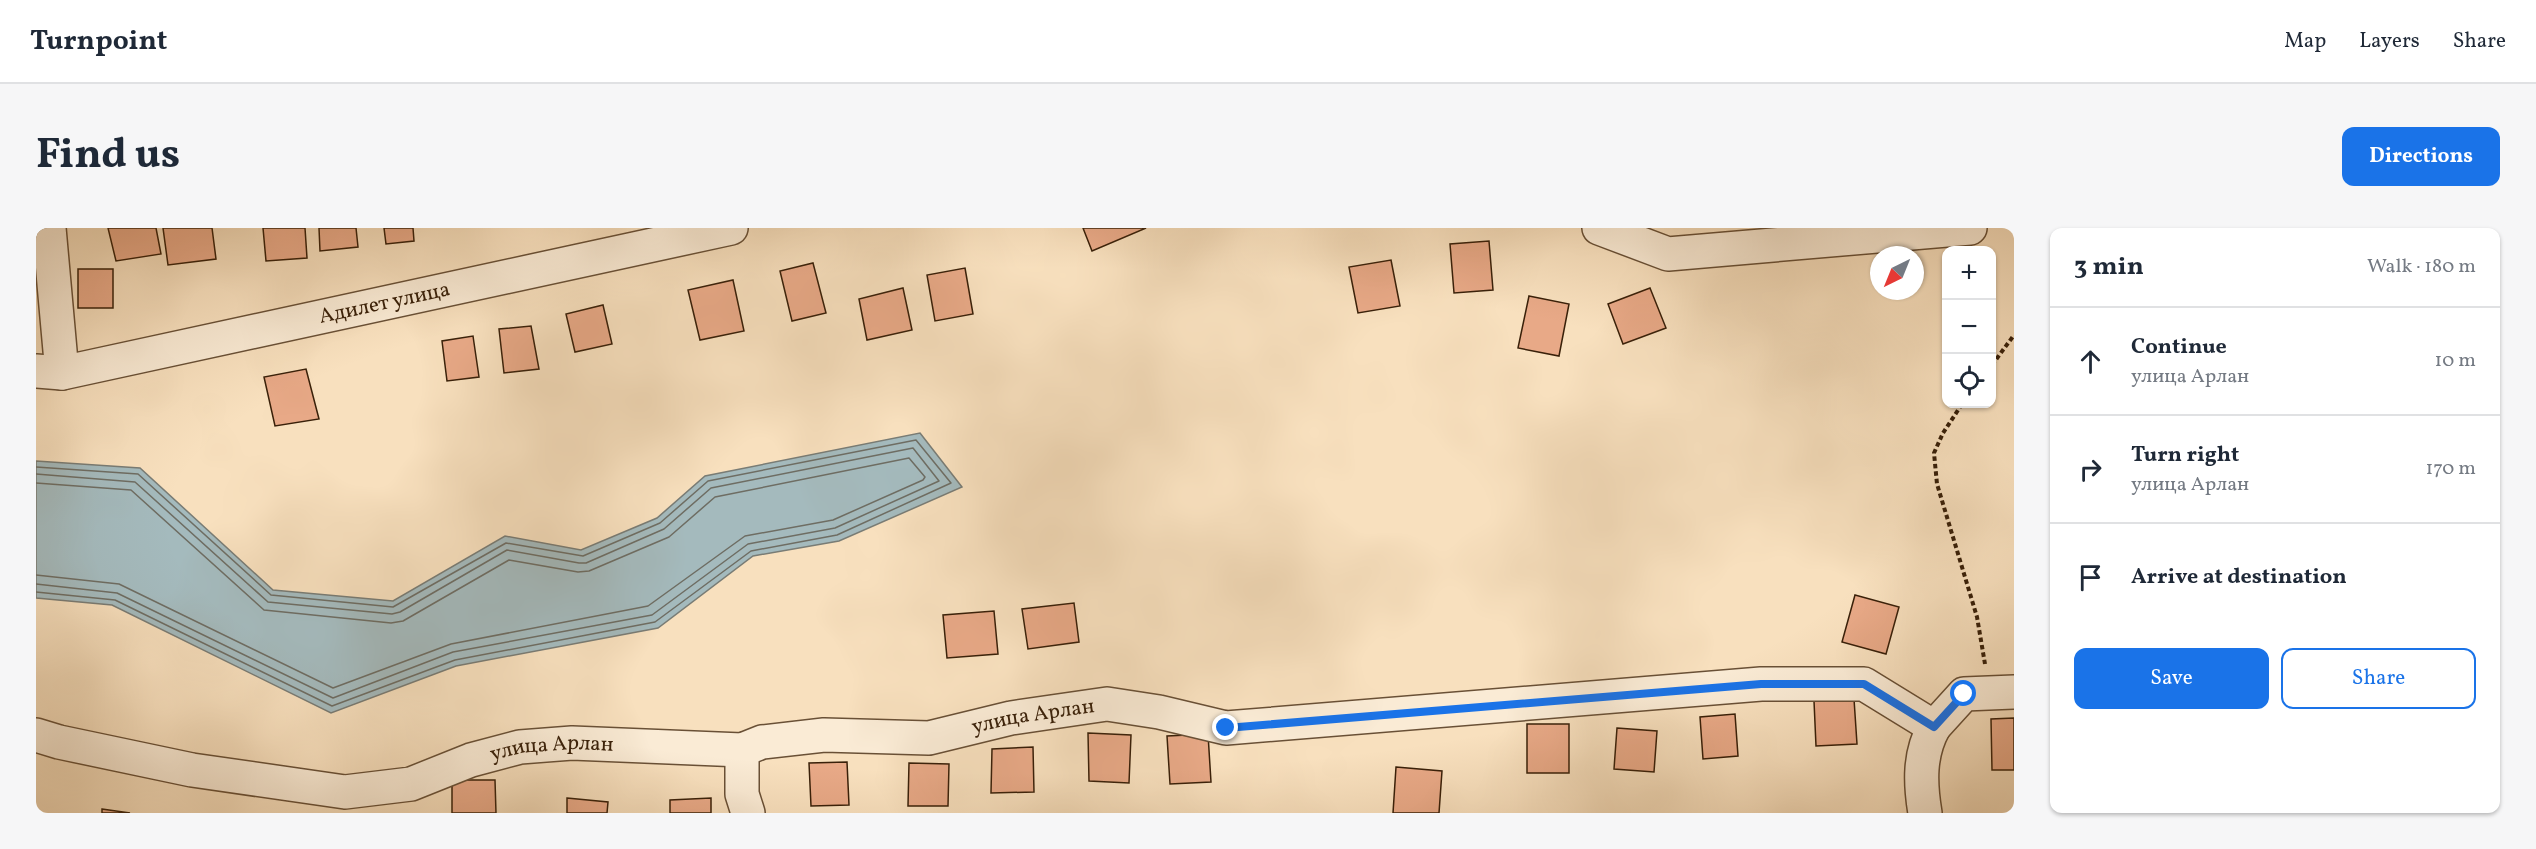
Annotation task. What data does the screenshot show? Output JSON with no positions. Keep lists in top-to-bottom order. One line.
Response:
{"streets":{"street":["Адилет улица","улица Арлан"]},"north":"bottom left","page":{"header":"Turnpoint","nav":["Map","Layers","Share"],"title":"Find us","buttons":["Directions",["Save","Share"]],"heading":["3 min","Walk · 180 m"],"map_buttons":["+","−"],"list":[["Continue","улица Арлан","10 m"],["Turn right","улица Арлан","170 m"],"Arrive at destination"]}}
